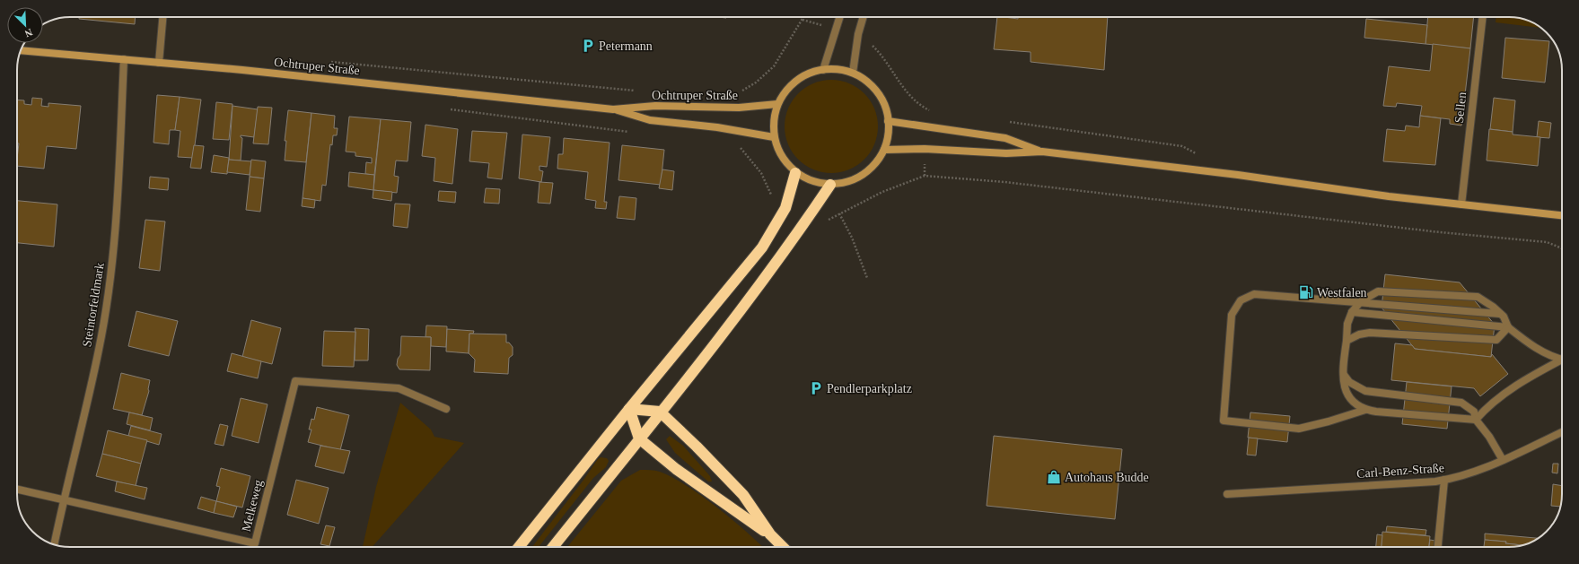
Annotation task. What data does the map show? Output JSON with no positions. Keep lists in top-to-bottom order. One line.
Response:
{"streets":{"main road":["Ochtruper Straße"],"street":["Sellen","Steintorfeldmark","Carl-Benz-Straße","Melkeweg"]},"crossings":[["Ochtruper Straße","Steintorfeldmark"],["Steintorfeldmark","Melkeweg"]],"places":{"parking":["Petermann","Pendlerparkplatz"],"fuel station":["Westfalen"],"shop":["Autohaus Budde"]},"north":"bottom right"}
